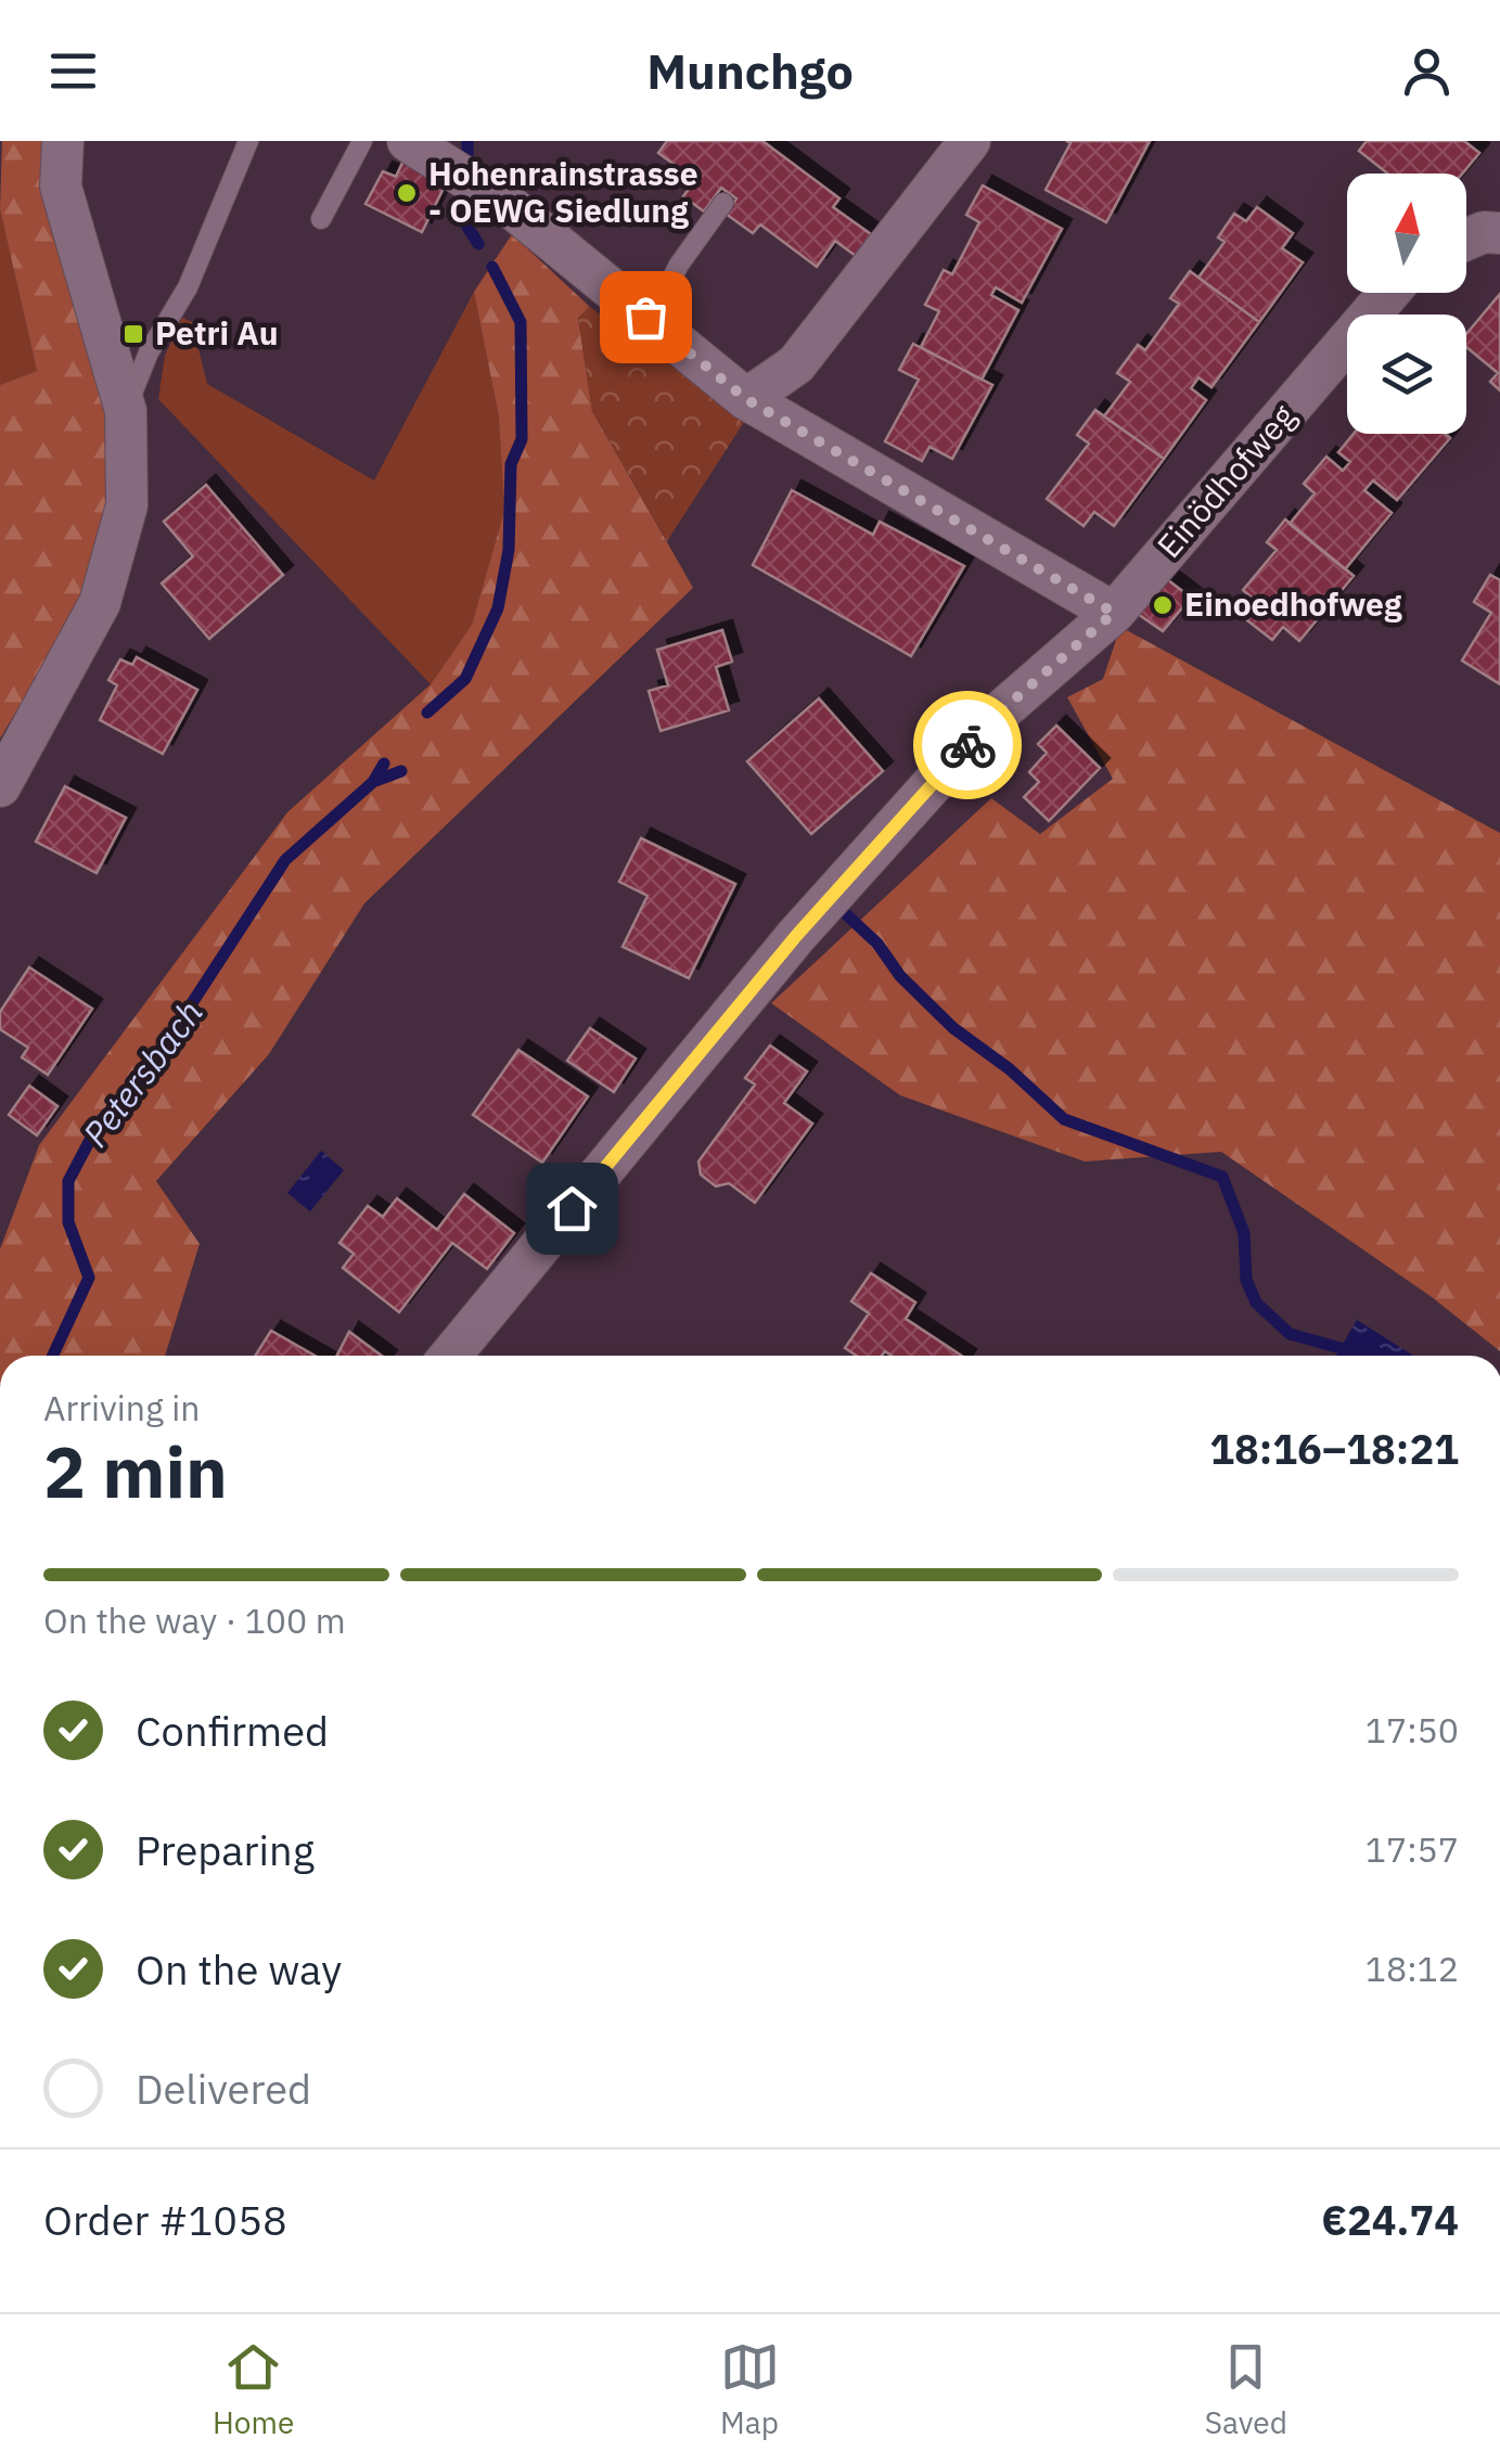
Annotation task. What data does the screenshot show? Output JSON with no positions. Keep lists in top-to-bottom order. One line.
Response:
{"streets":{"street":["Einödhofweg"]},"water":["Petersbach"],"places":{"other":["Hohenrainstrasse - OEWG Siedlung","Einoedhofweg"],"transit":["Petri Au"]},"north":"top","page":{"header":"Munchgo","heading":["2 min","Arriving in","18:16–18:21"],"panel":["Order #1058","€24.74"],"bar":"On the way · 100 m","list":[["Confirmed","17:50"],["Preparing","17:57"],["On the way","18:12"],"Delivered"],"tabs":["Home","Map","Saved"]}}
